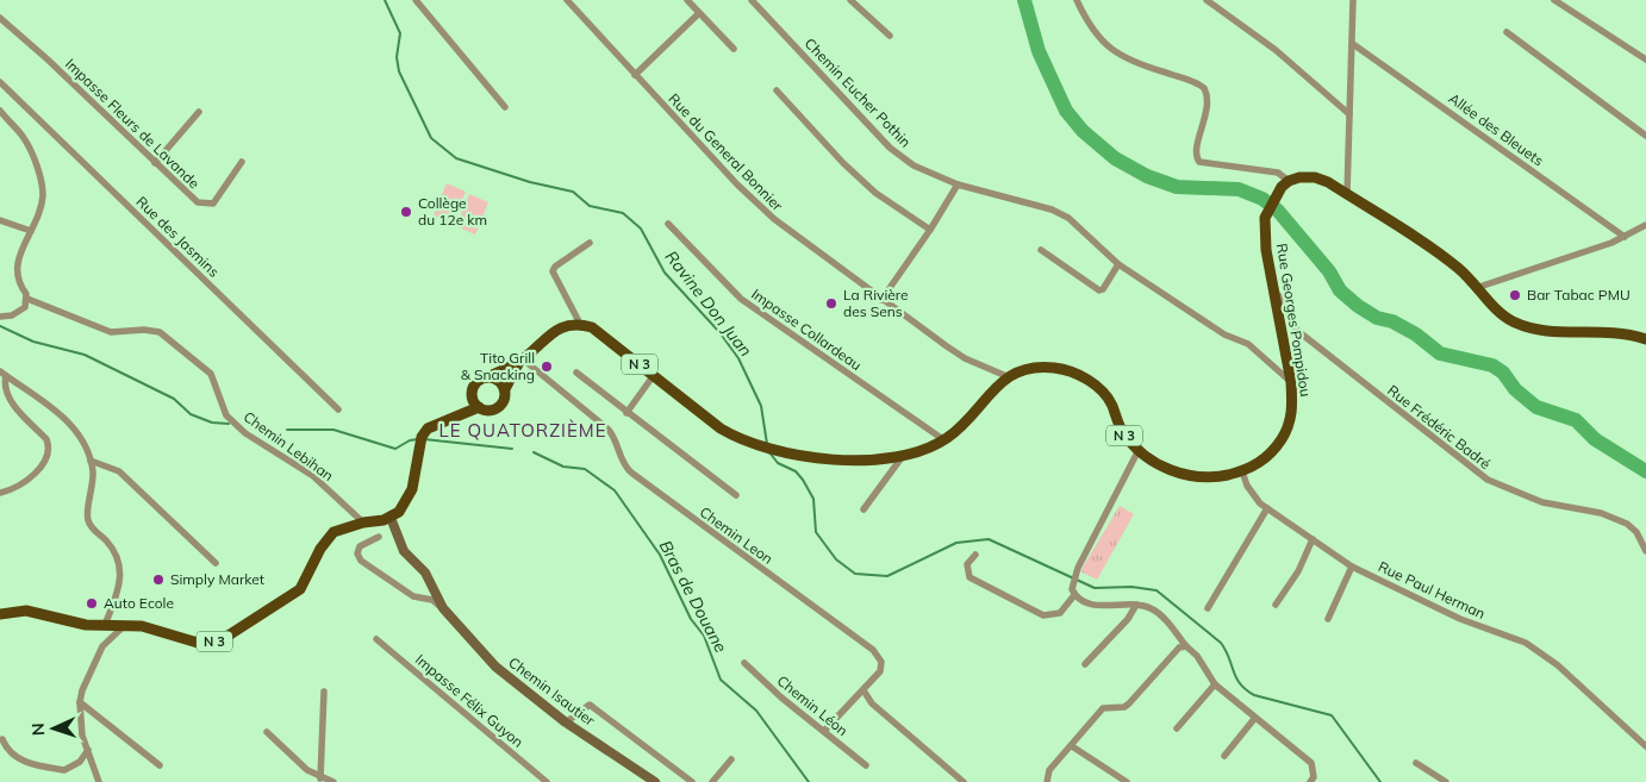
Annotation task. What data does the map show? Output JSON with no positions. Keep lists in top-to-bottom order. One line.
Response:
{"streets":{"main road":["Rue Georges Pompidou","N 3","Chemin Isautier"],"street":["Chemin Eucher Pothin","Impasse Fleurs de Lavande","Allée des Bleuets","Rue du General Bonnier","Rue des Jasmins","Impasse Collardeau","Rue Frédéric Badré","Chemin Lebihan","Chemin Leon","Rue Paul Herman","Impasse Félix Guyon","Chemin Léon"]},"crossings":[["Chemin Eucher Pothin","Rue Georges Pompidou"],["Rue du General Bonnier","Rue Georges Pompidou"],["Rue Georges Pompidou","Impasse Collardeau"],["Rue Georges Pompidou","Rue Frédéric Badré"],["Rue Georges Pompidou","Rue Paul Herman"],["N 3","Chemin Lebihan"],["N 3","Chemin Isautier"],["Chemin Leon","Chemin Léon"]],"districts":["LE QUATORZIÈME"],"water":["Ravine Don Juan","Bras de Douane"],"places":["Collège du 12e km","Bar Tabac PMU","La Rivière des Sens","Tito Grill & Snacking","Simply Market","Auto Ecole"],"north":"left"}
